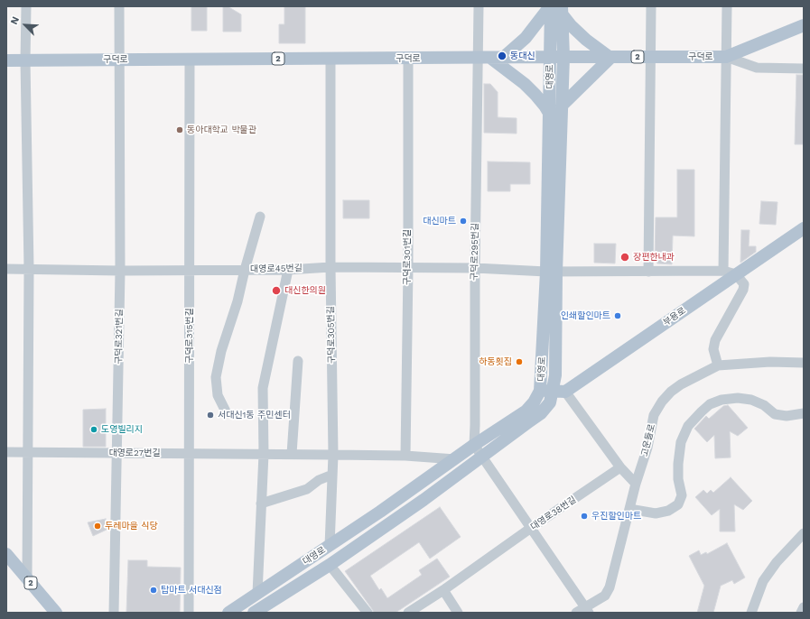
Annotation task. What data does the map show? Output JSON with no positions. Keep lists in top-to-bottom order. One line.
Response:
{"streets":{"main road":["2","구덕로","대영로","부용로"],"street":["구덕로295번길","구덕로301번길","대영로45번길","구덕로305번길","구덕로315번길","구덕로321번길","고운들로","대영로27번길","대영로38번길"]},"crossings":[["구덕로","대영로"],["구덕로","구덕로295번길"],["구덕로","구덕로301번길"],["구덕로","구덕로305번길"],["구덕로","구덕로315번길"],["구덕로","구덕로321번길"],["대영로","구덕로295번길"],["대영로","대영로45번길"],["대영로","부용로"],["대영로","구덕로305번길"],["대영로","대영로27번길"],["구덕로295번길","대영로45번길"],["구덕로301번길","대영로45번길"],["구덕로301번길","대영로27번길"],["대영로45번길","부용로"],["대영로45번길","구덕로305번길"],["대영로45번길","구덕로315번길"],["대영로45번길","구덕로321번길"],["구덕로305번길","대영로27번길"],["구덕로315번길","대영로27번길"],["구덕로321번길","대영로27번길"]],"places":["동대신","동아대학교 박물관","대신마트","장편한내과","대신한의원","인쇄할인마트","하동횟집","서대신1동 주민센터","도영빌리지","우진할인마트","두레마을 식당","탑마트 서대신점"],"north":"top left"}
